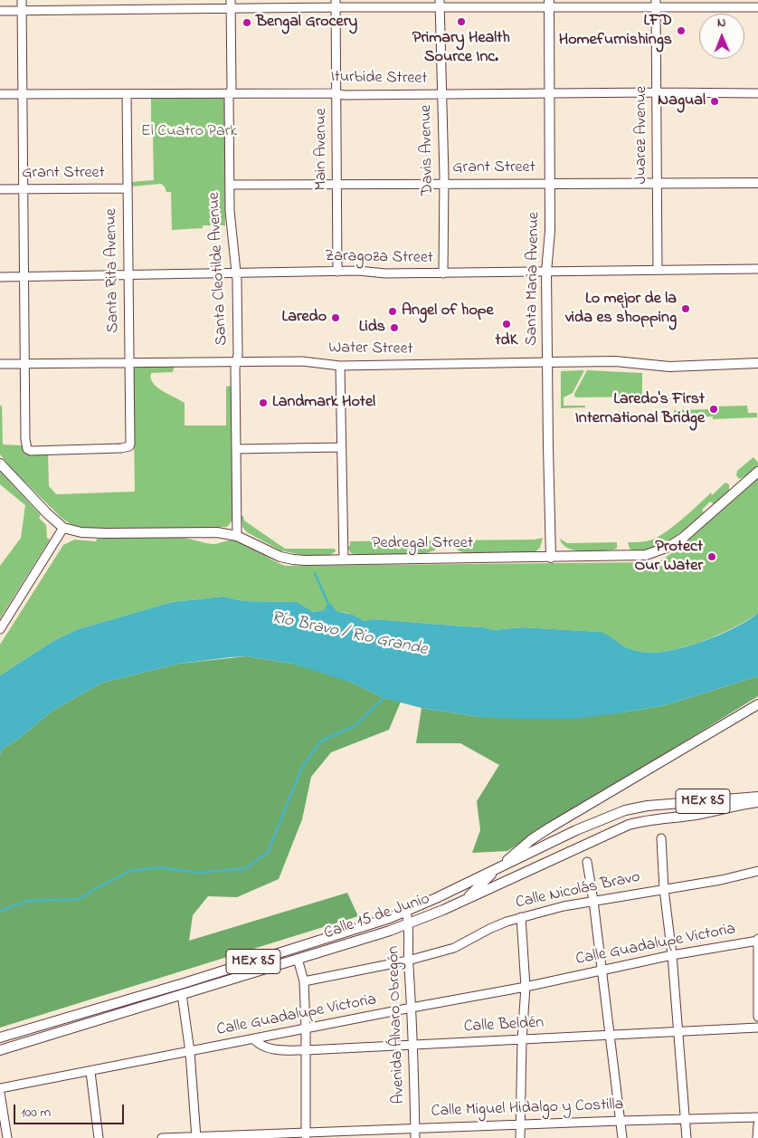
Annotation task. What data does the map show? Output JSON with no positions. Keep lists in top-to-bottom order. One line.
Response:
{"streets":{"main road":["Grant Street","Santa Maria Avenue","Water Street","Pedregal Street","MEX 85","Calle 15 de Junio"],"street":["Iturbide Street","Juarez Avenue","Main Avenue","Davis Avenue","Zaragoza Street","Santa Cleotilde Avenue","Santa Rita Avenue","Calle Nicolás Bravo","Calle Guadalupe Victoria","Avenida Álvaro Obregón","Calle Beldén","Calle Miguel Hidalgo y Costilla"]},"crossings":[["Iturbide Street","Juarez Avenue"],["Iturbide Street","Main Avenue"],["Iturbide Street","Davis Avenue"],["Iturbide Street","Santa Cleotilde Avenue"],["Iturbide Street","Santa Rita Avenue"],["Iturbide Street","Santa Maria Avenue"],["Juarez Avenue","Grant Street"],["Juarez Avenue","Zaragoza Street"],["Main Avenue","Grant Street"],["Main Avenue","Zaragoza Street"],["Davis Avenue","Grant Street"],["Davis Avenue","Zaragoza Street"],["Grant Street","Santa Cleotilde Avenue"],["Grant Street","Santa Rita Avenue"],["Grant Street","Santa Maria Avenue"],["Zaragoza Street","Santa Cleotilde Avenue"],["Zaragoza Street","Santa Rita Avenue"],["Zaragoza Street","Santa Maria Avenue"],["Santa Cleotilde Avenue","Water Street"],["Santa Cleotilde Avenue","Pedregal Street"],["Santa Rita Avenue","Water Street"],["Santa Maria Avenue","Water Street"],["Santa Maria Avenue","Pedregal Street"],["Calle Nicolás Bravo","Avenida Álvaro Obregón"],["Calle 15 de Junio","Avenida Álvaro Obregón"],["Calle Guadalupe Victoria","Avenida Álvaro Obregón"],["Calle Guadalupe Victoria","Calle Beldén"],["Avenida Álvaro Obregón","Calle Beldén"],["Avenida Álvaro Obregón","Calle Miguel Hidalgo y Costilla"]],"water":["Río Bravo / Rio Grande"],"parks":["El Cuatro Park"],"places":["Primary Health Source Inc.","Bengal Grocery","LFD Homefurnishings","Nagual","Lo mejor de la vida es shopping","Angel of hope","Laredo","tdK","Lids","Landmark Hotel","Laredo's First International Bridge","Protect Our Water"],"scale_bar":"100 m","north":"top"}
